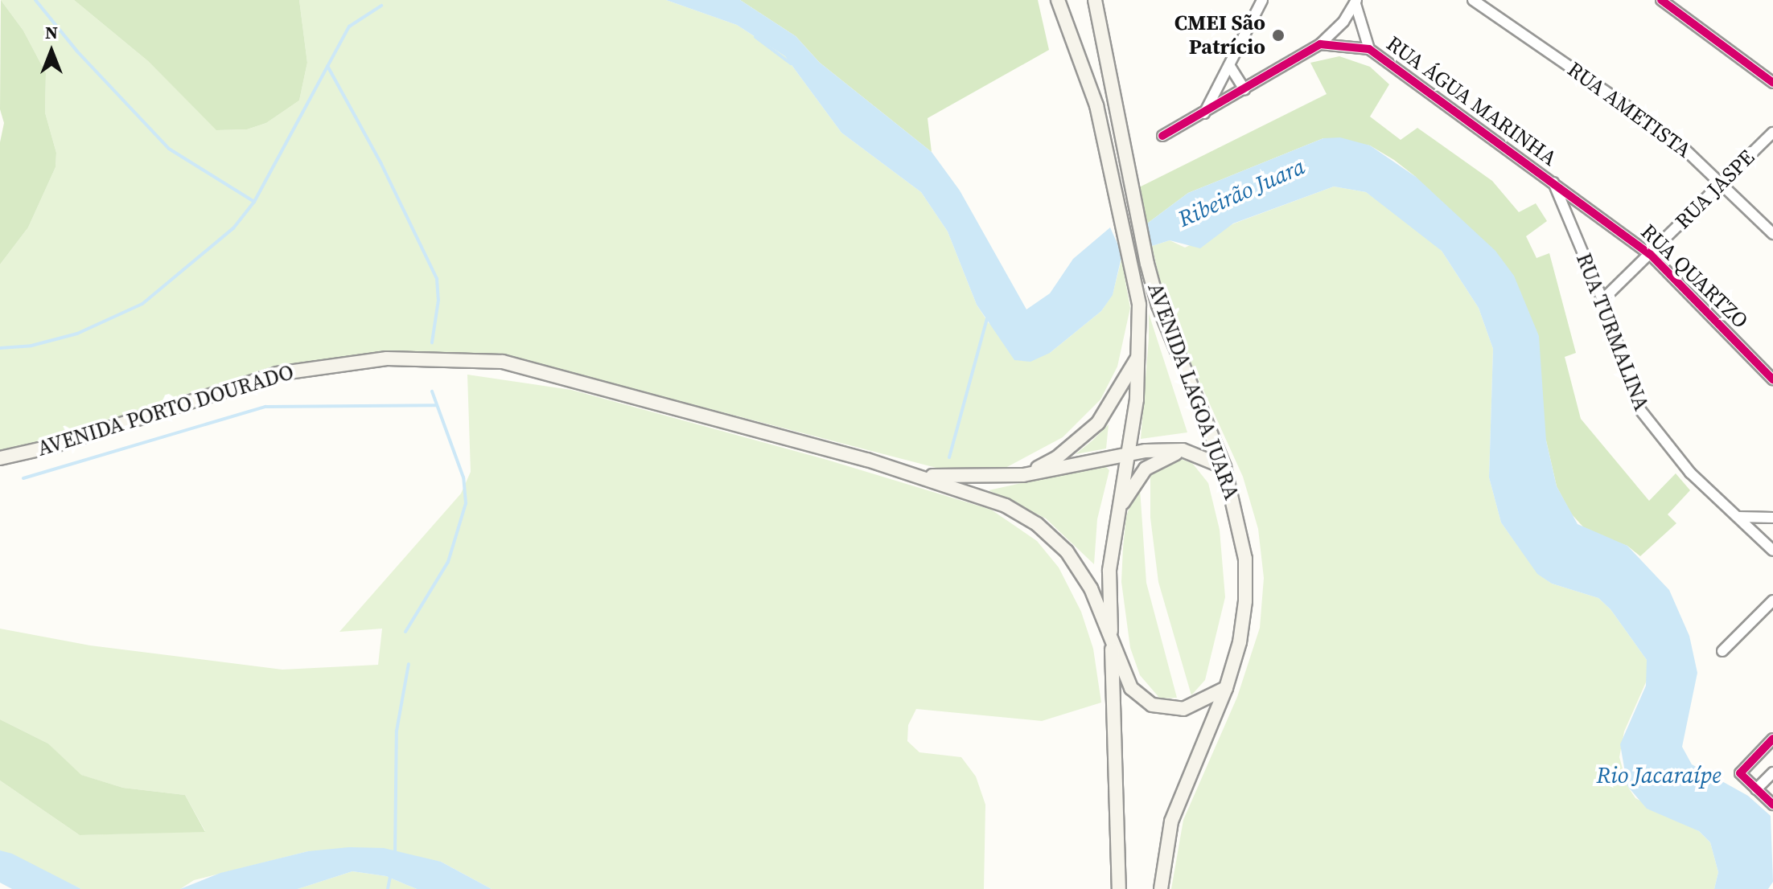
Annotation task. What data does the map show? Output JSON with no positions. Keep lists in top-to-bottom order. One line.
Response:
{"streets":{"main road":["AVENIDA LAGOA JUARA","AVENIDA PORTO DOURADO"],"street":["RUA ÁGUA MARINHA","RUA AMETISTA","RUA JASPE","RUA QUARTZO","RUA TURMALINA"]},"crossings":[["RUA ÁGUA MARINHA","RUA QUARTZO"],["RUA ÁGUA MARINHA","RUA TURMALINA"],["RUA AMETISTA","RUA JASPE"],["RUA JASPE","RUA QUARTZO"],["RUA JASPE","RUA TURMALINA"],["RUA QUARTZO","RUA TURMALINA"]],"water":["Ribeirão Juara","Rio Jacaraípe"],"places":["CMEI São Patrício"],"north":"top"}
